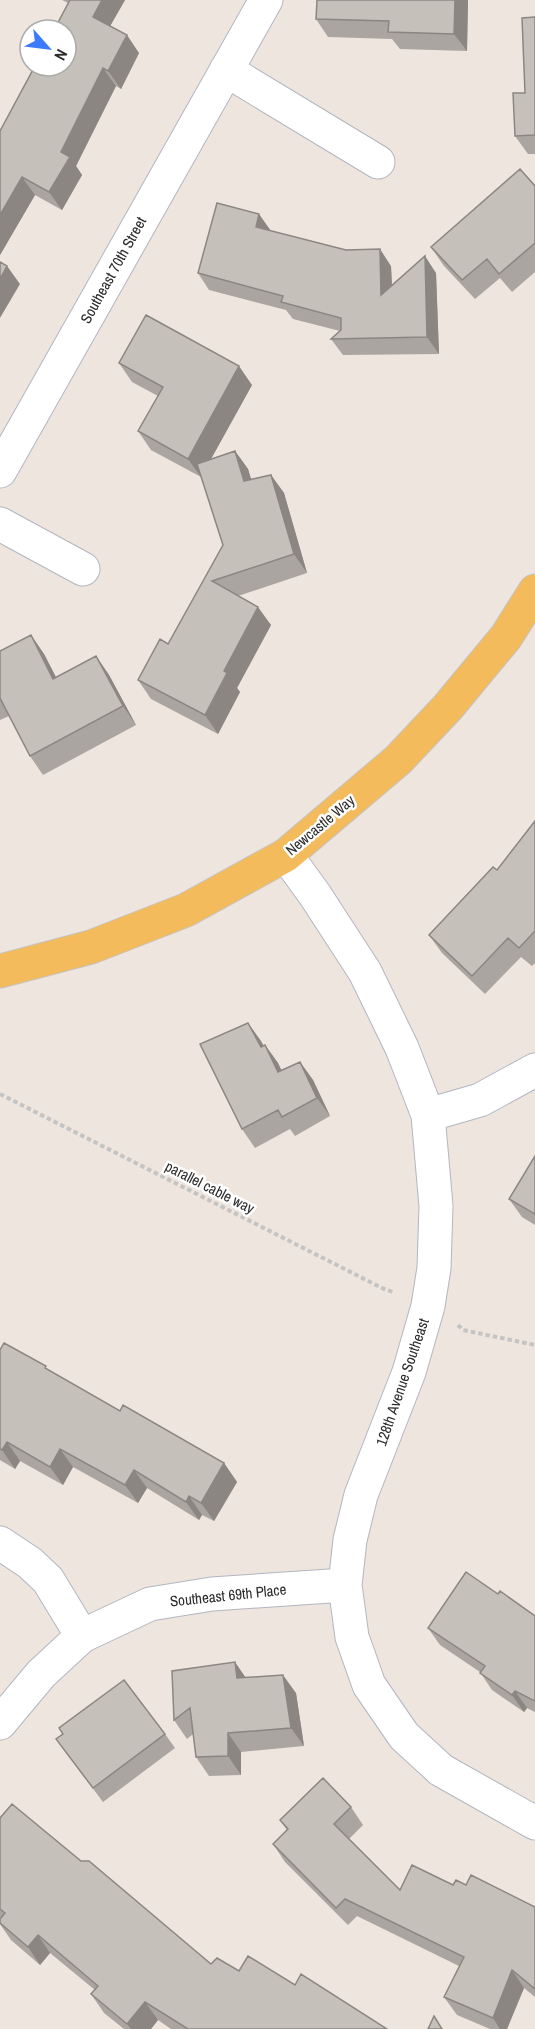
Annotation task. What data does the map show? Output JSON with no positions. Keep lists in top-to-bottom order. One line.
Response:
{"streets":{"main road":["Newcastle Way"],"street":["Southeast 70th Street","128th Avenue Southeast","Southeast 69th Place"],"path":["parallel cable way"]},"crossings":[["Newcastle Way","128th Avenue Southeast"],["128th Avenue Southeast","Southeast 69th Place"]],"north":"bottom right"}
